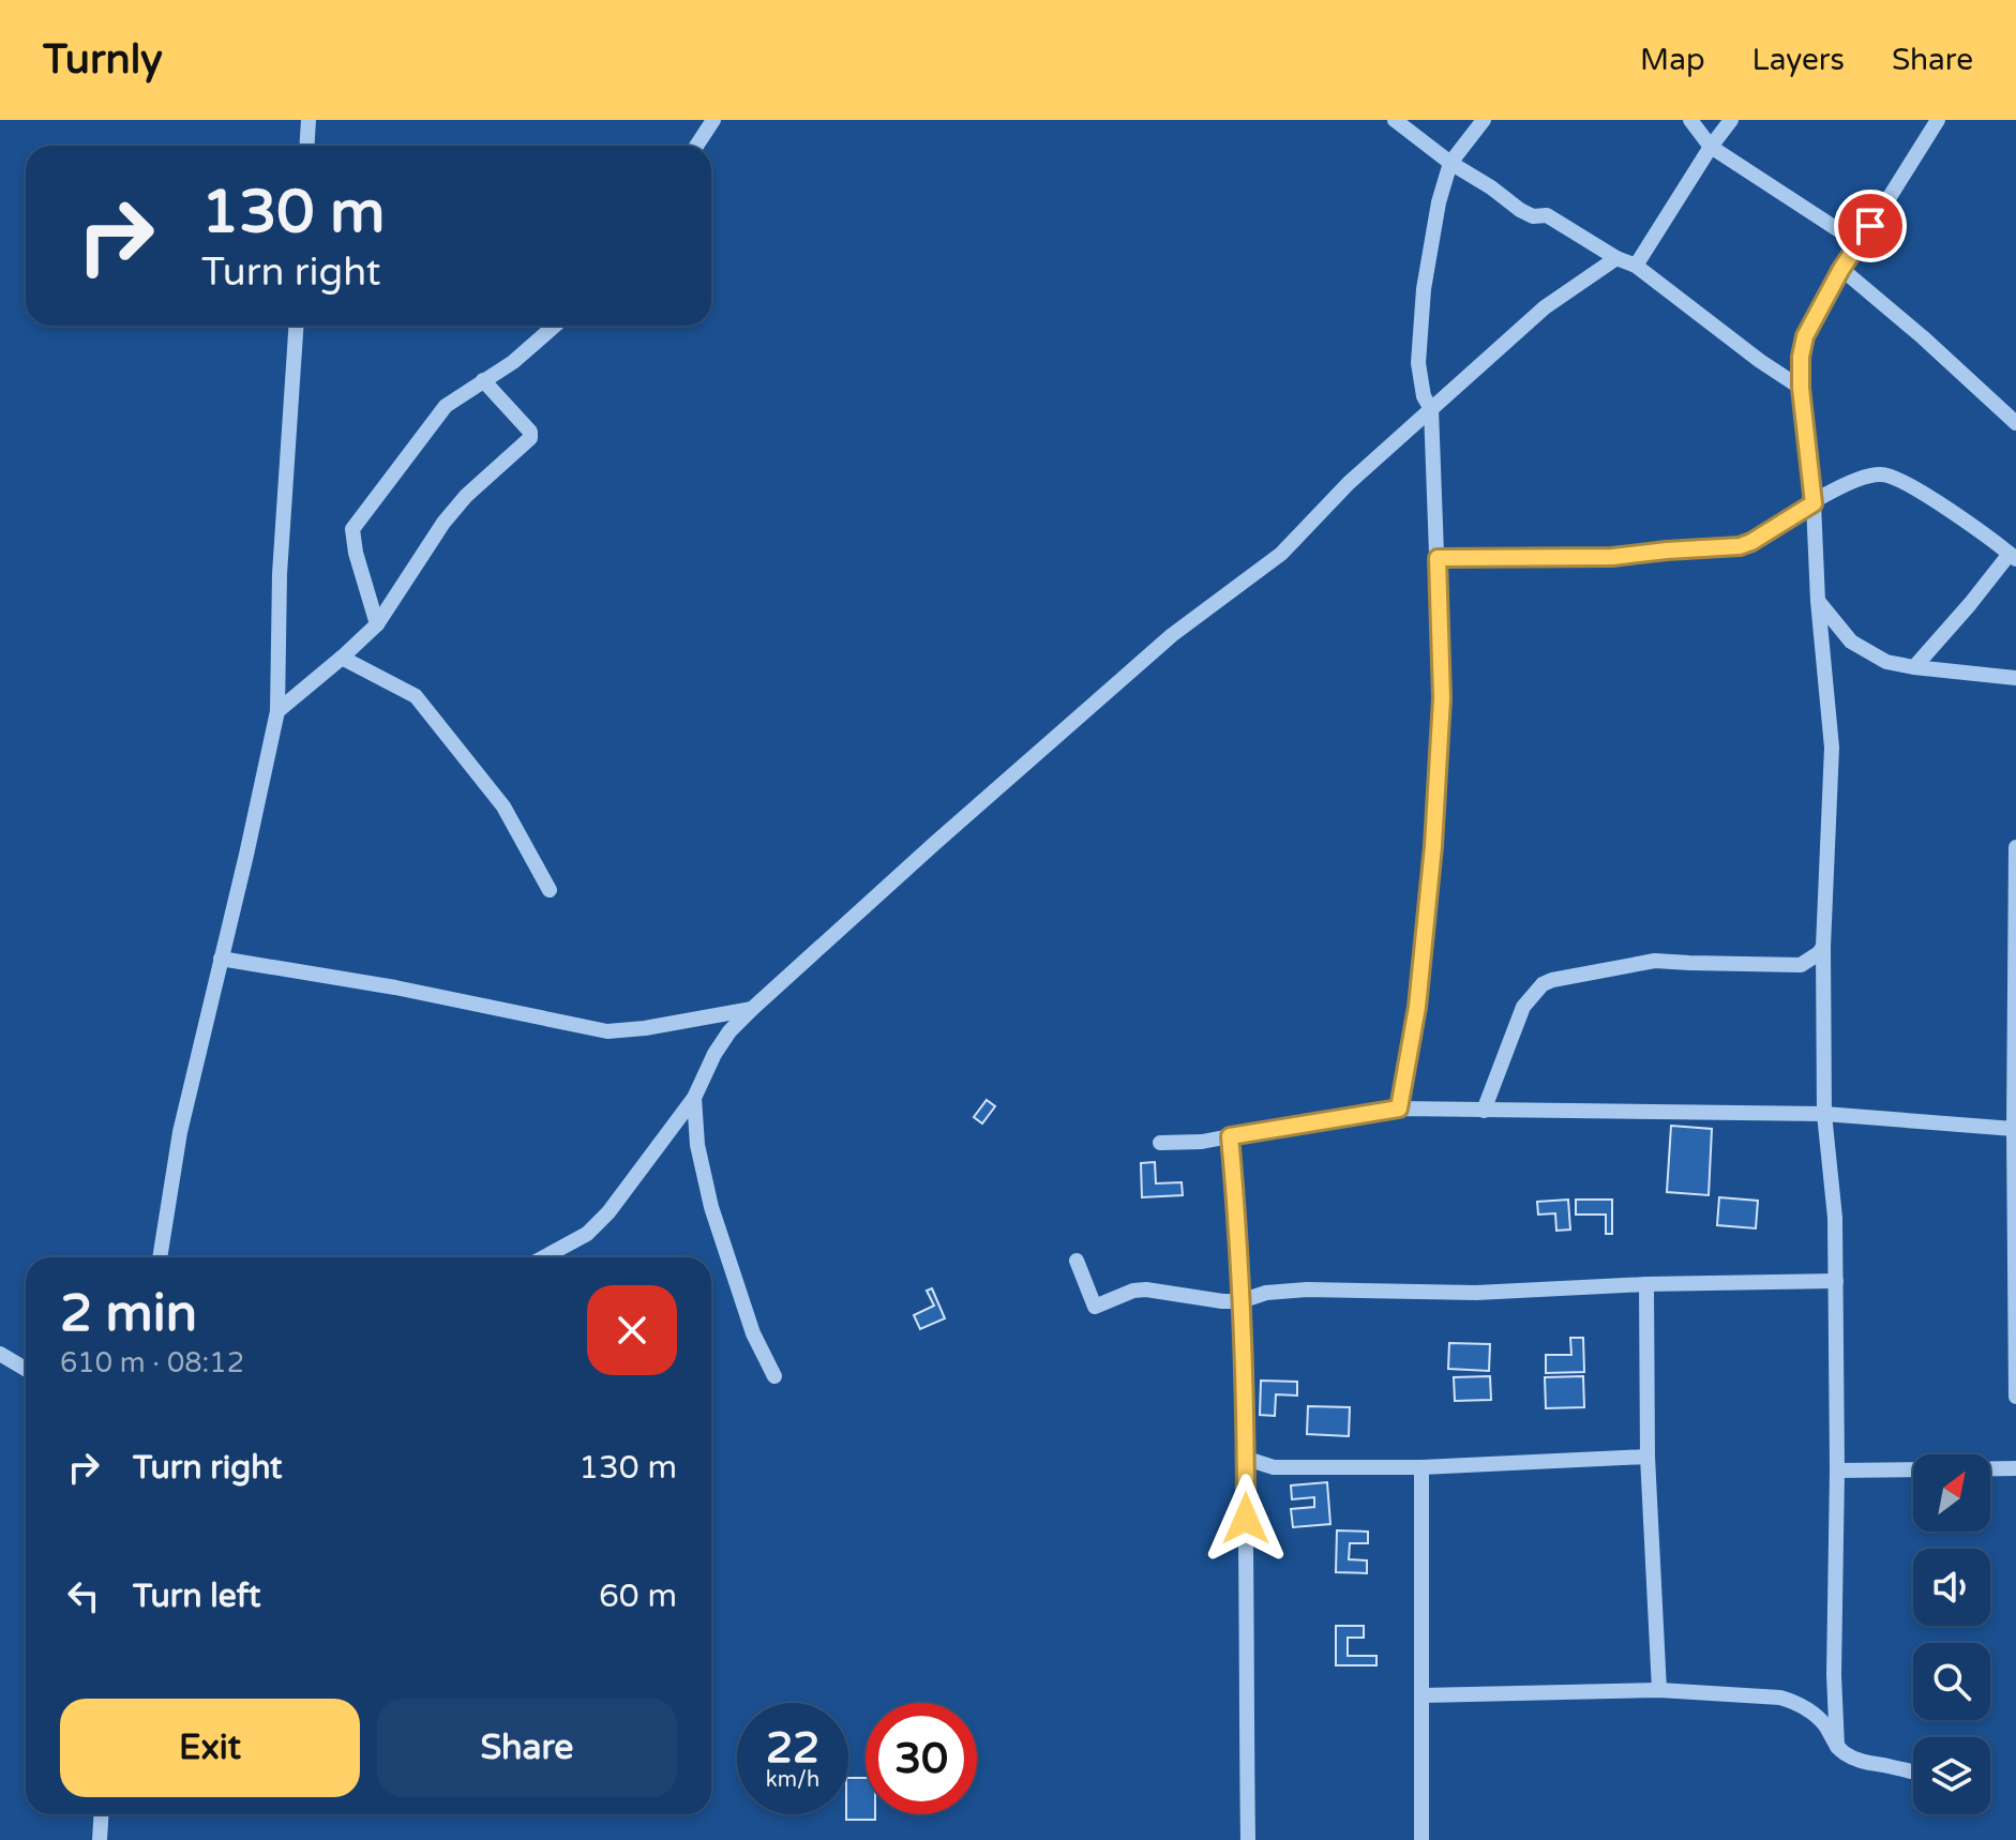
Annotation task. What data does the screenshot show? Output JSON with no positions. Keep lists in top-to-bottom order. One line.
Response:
{"north":"top right","page":{"header":"Turnly","nav":["Map","Layers","Share"],"turn":["130 m","Turn right"],"heading":["2 min","610 m · 08:12"],"list":[{"name":"Turn right","value":"130 m"},{"name":"Turn left","value":"60 m"}],"buttons":["Exit","Share"],"speed":"22 km/h","limit":"30"}}
